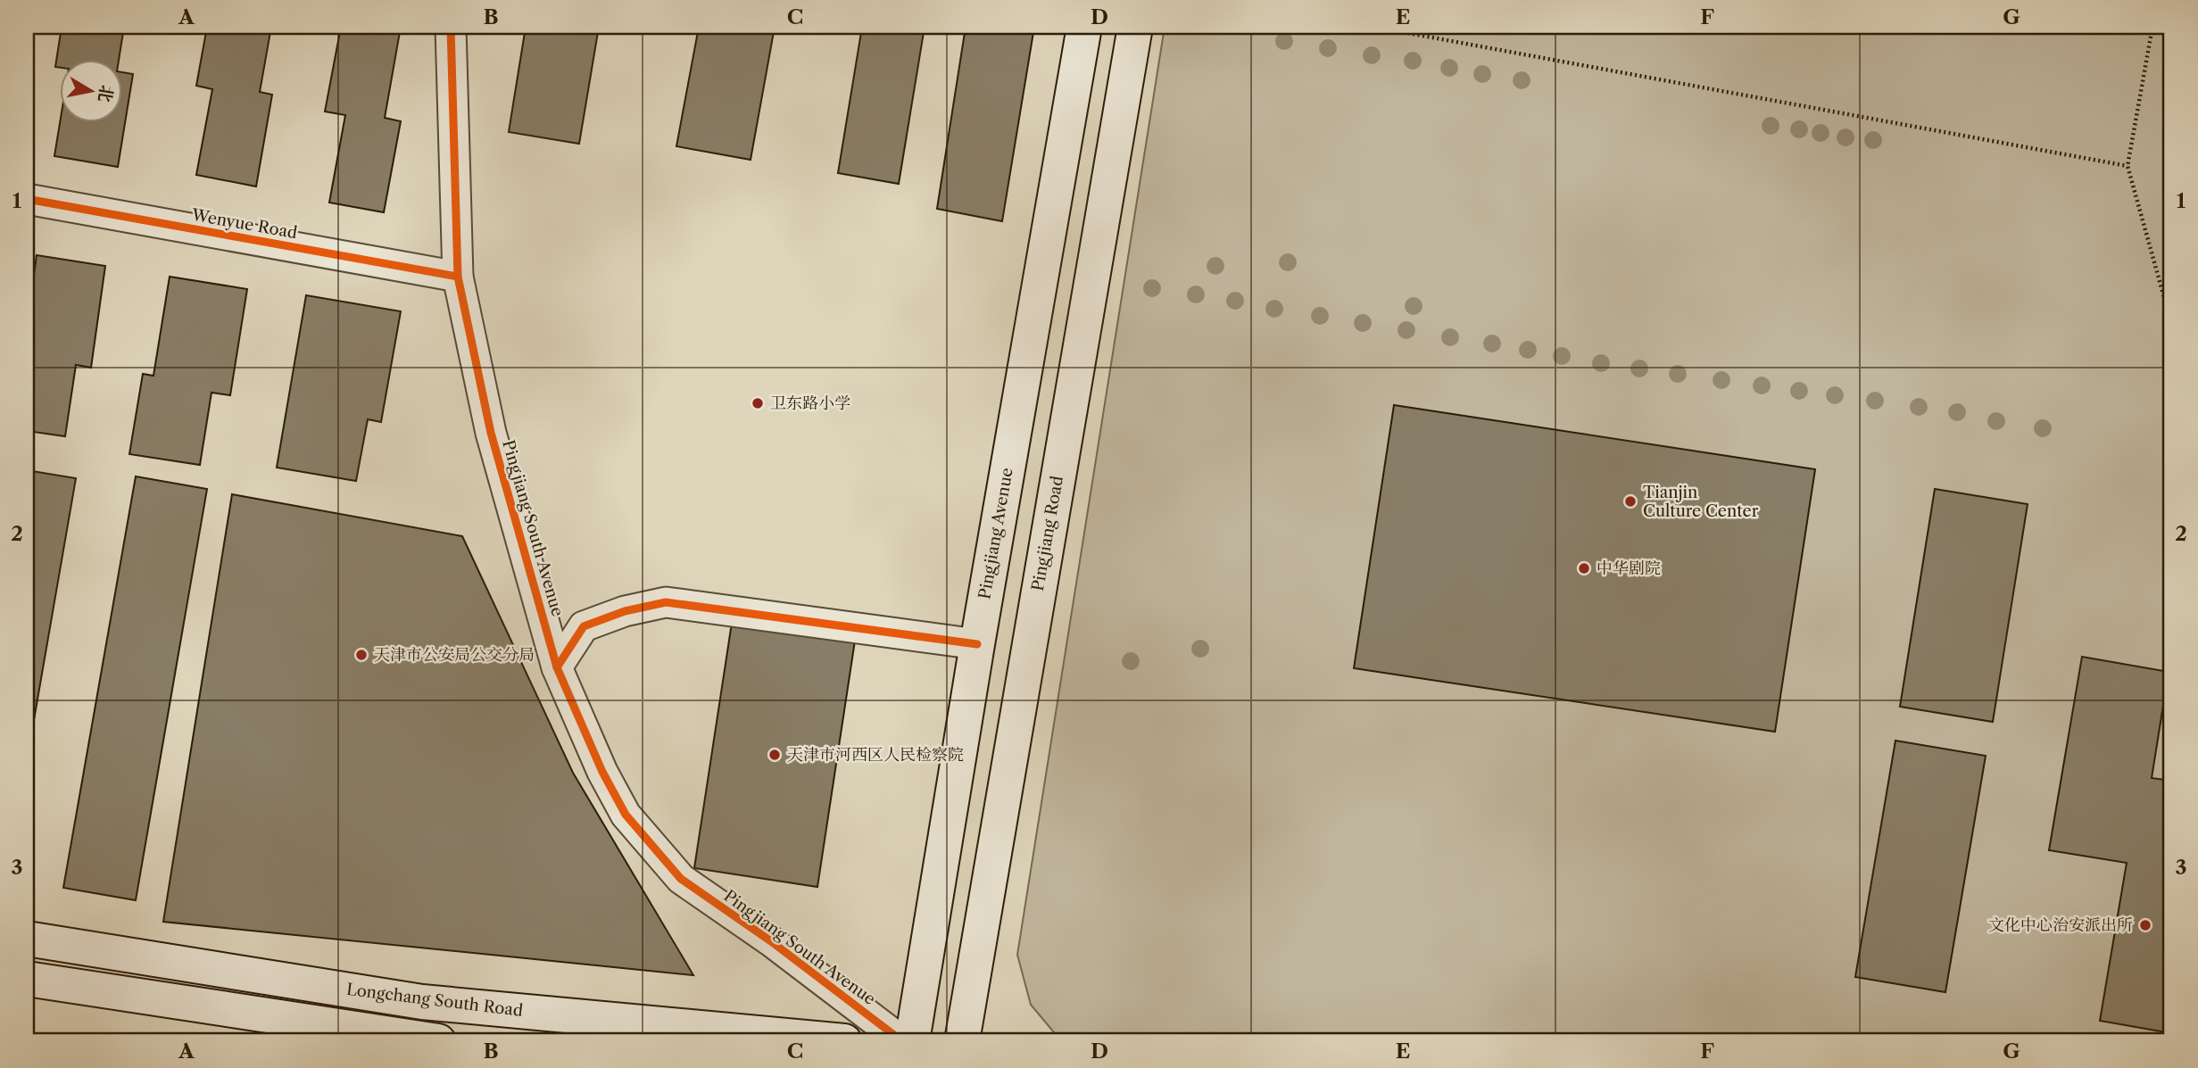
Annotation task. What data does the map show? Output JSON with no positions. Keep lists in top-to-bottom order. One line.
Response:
{"streets":{"main road":["Pingjiang Avenue","Pingjiang Road","Longchang South Road"],"street":["Wenyue Road","Pingjiang South Avenue"]},"crossings":[["Wenyue Road","Pingjiang South Avenue"]],"places":["卫东路小学","Tianjin Culture Center","中华剧院","天津市公安局公交分局","天津市河西区人民检察院","文化中心治安派出所"],"north":"right","grid":{"columns":["A","B","C","D","E","F","G"],"rows":["1","2","3"]}}
